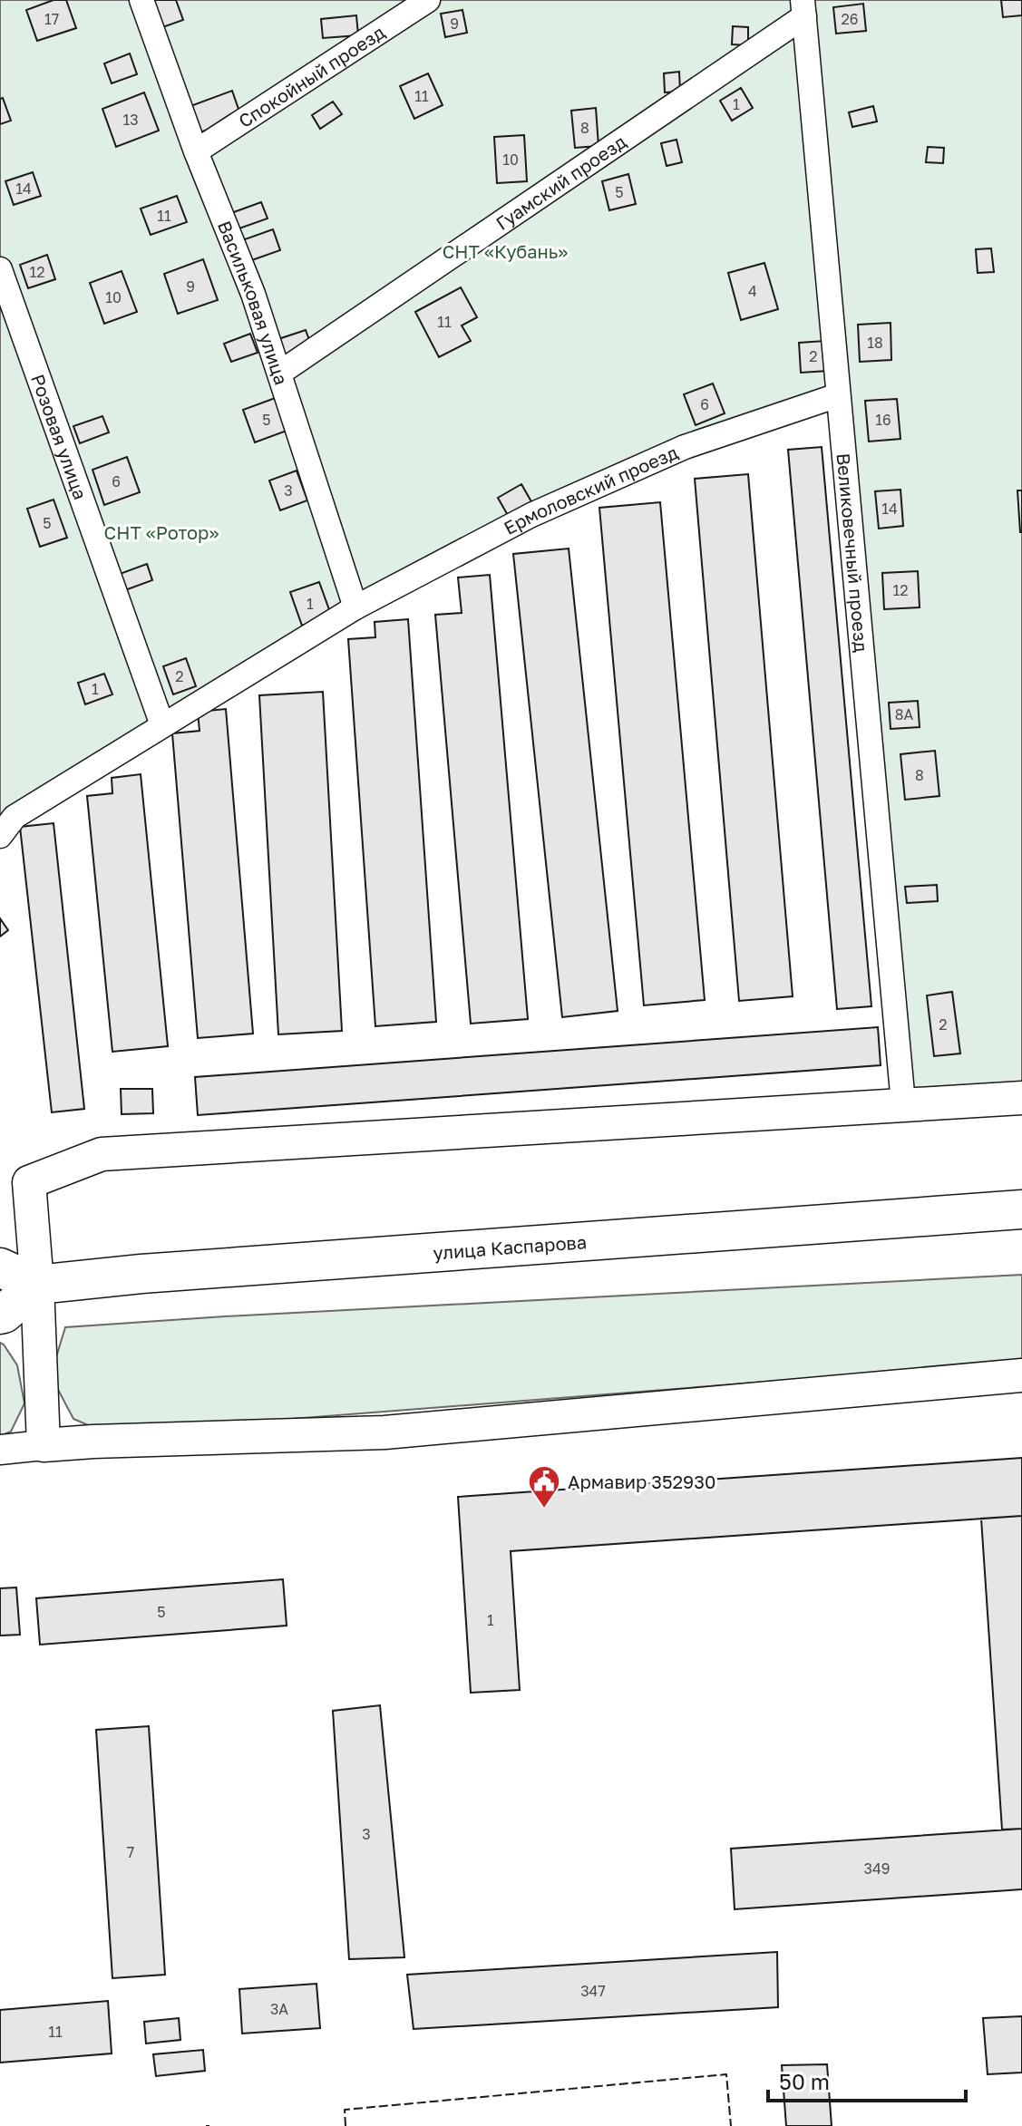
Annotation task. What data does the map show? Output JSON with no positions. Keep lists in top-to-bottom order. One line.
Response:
{"streets":{"main road":["улица Каспарова"],"street":["Спокойный проезд","Гуамский проезд","Васильковая улица","Розовая улица","Ермоловский проезд","Великовечный проезд"]},"crossings":[["Спокойный проезд","Васильковая улица"],["Гуамский проезд","Васильковая улица"],["Гуамский проезд","Великовечный проезд"],["Васильковая улица","Ермоловский проезд"],["Розовая улица","Ермоловский проезд"],["Ермоловский проезд","Великовечный проезд"]],"parks":["СНТ «Кубань»","СНТ «Ротор»"],"places":{"public building":["Армавир 352930"]},"house_numbers":["17","26","9","11","1","13","8","10","14","5","11","12","9","4","10","11","18","2","6","5","16","6","3","14","5","12","1","2","1","8А","8","2","5","1","3","7","349","347","3А","11"],"scale_bar":"50 m"}
